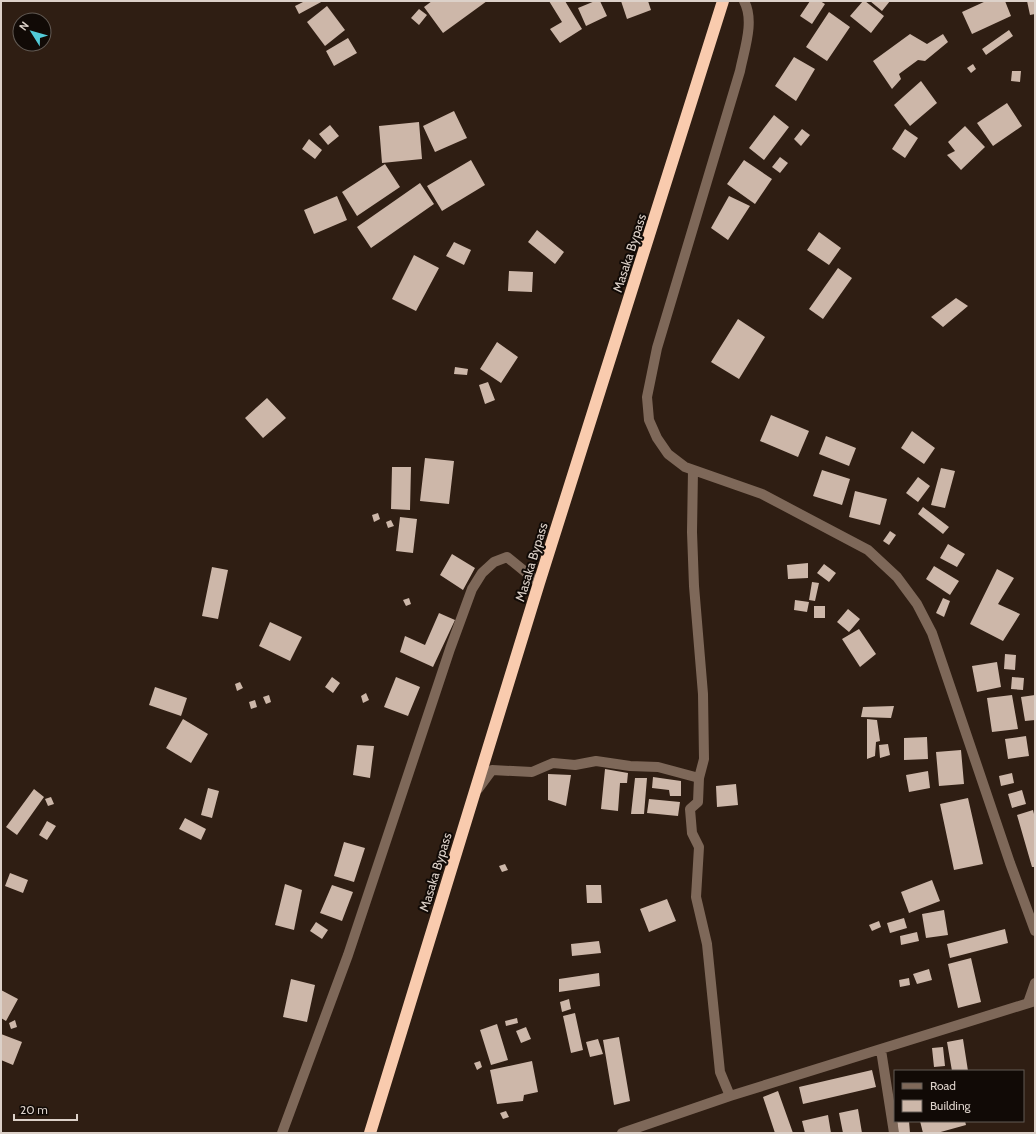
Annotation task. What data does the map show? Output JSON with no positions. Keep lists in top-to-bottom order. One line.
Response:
{"streets":{"highway":["Masaka Bypass"]},"legend":["Road","Building"],"scale_bar":"20 m","north":"top left"}
